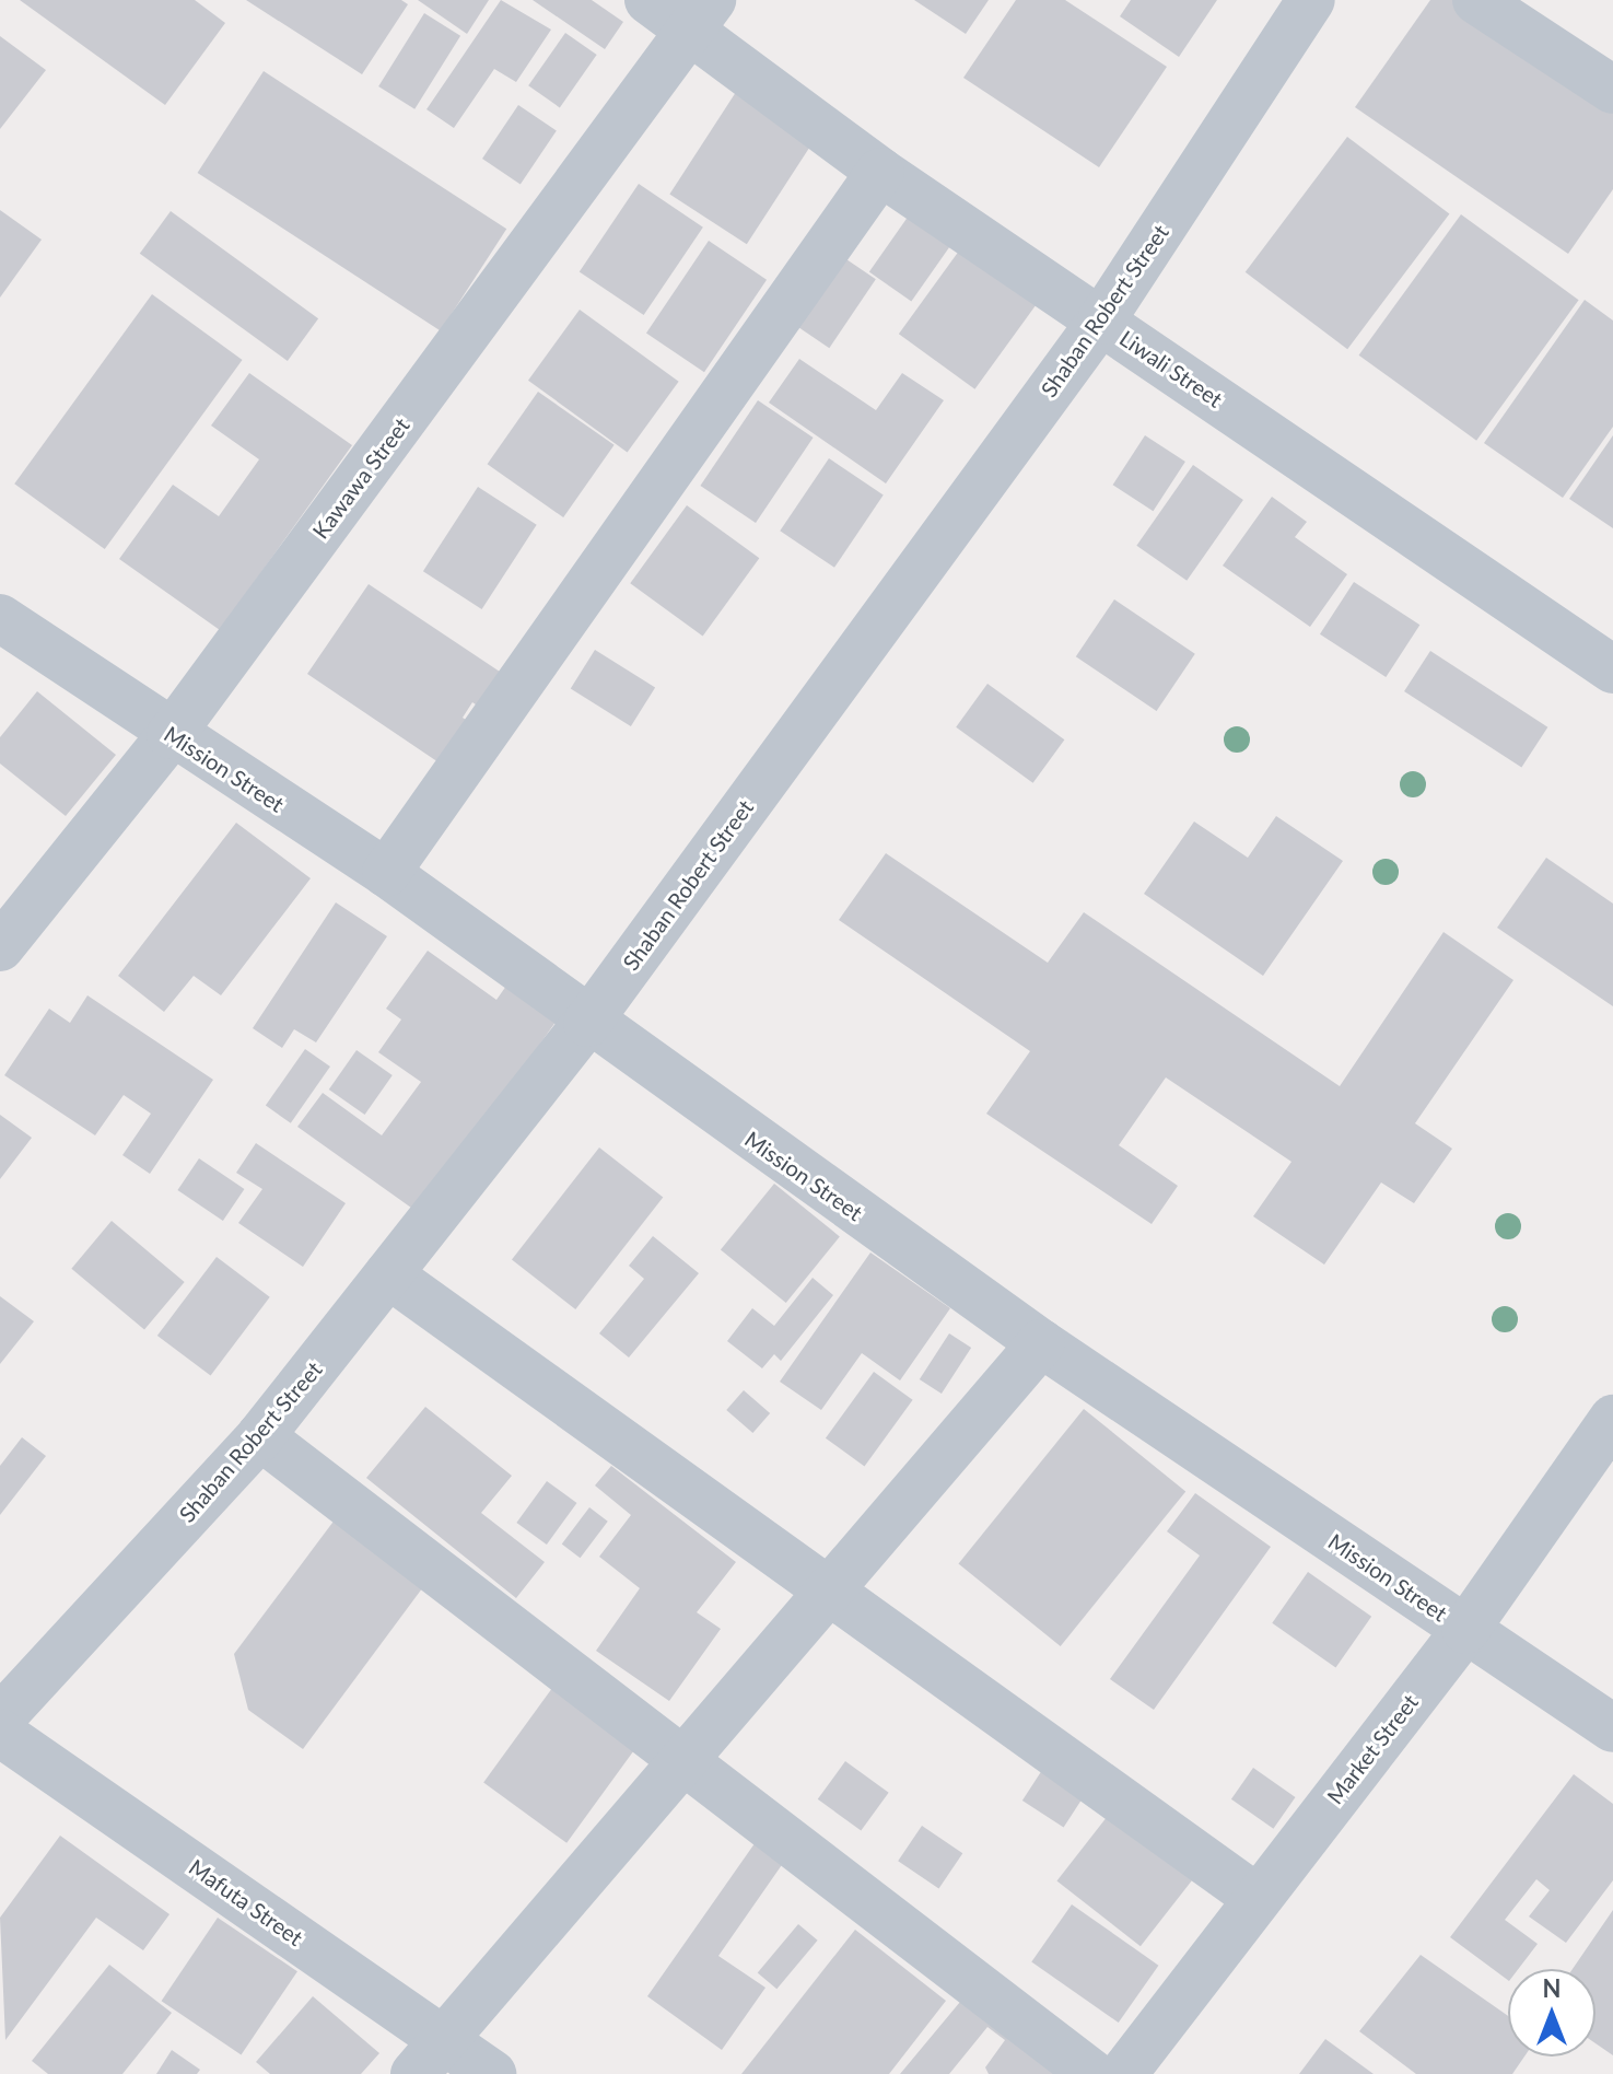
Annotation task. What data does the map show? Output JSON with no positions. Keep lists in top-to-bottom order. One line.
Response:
{"streets":{"street":["Shaban Robert Street","Liwali Street","Kawawa Street","Mission Street","Market Street","Mafuta Street"]},"crossings":[["Shaban Robert Street","Liwali Street"],["Shaban Robert Street","Mission Street"],["Liwali Street","Kawawa Street"],["Kawawa Street","Mission Street"],["Mission Street","Market Street"]],"north":"top"}
